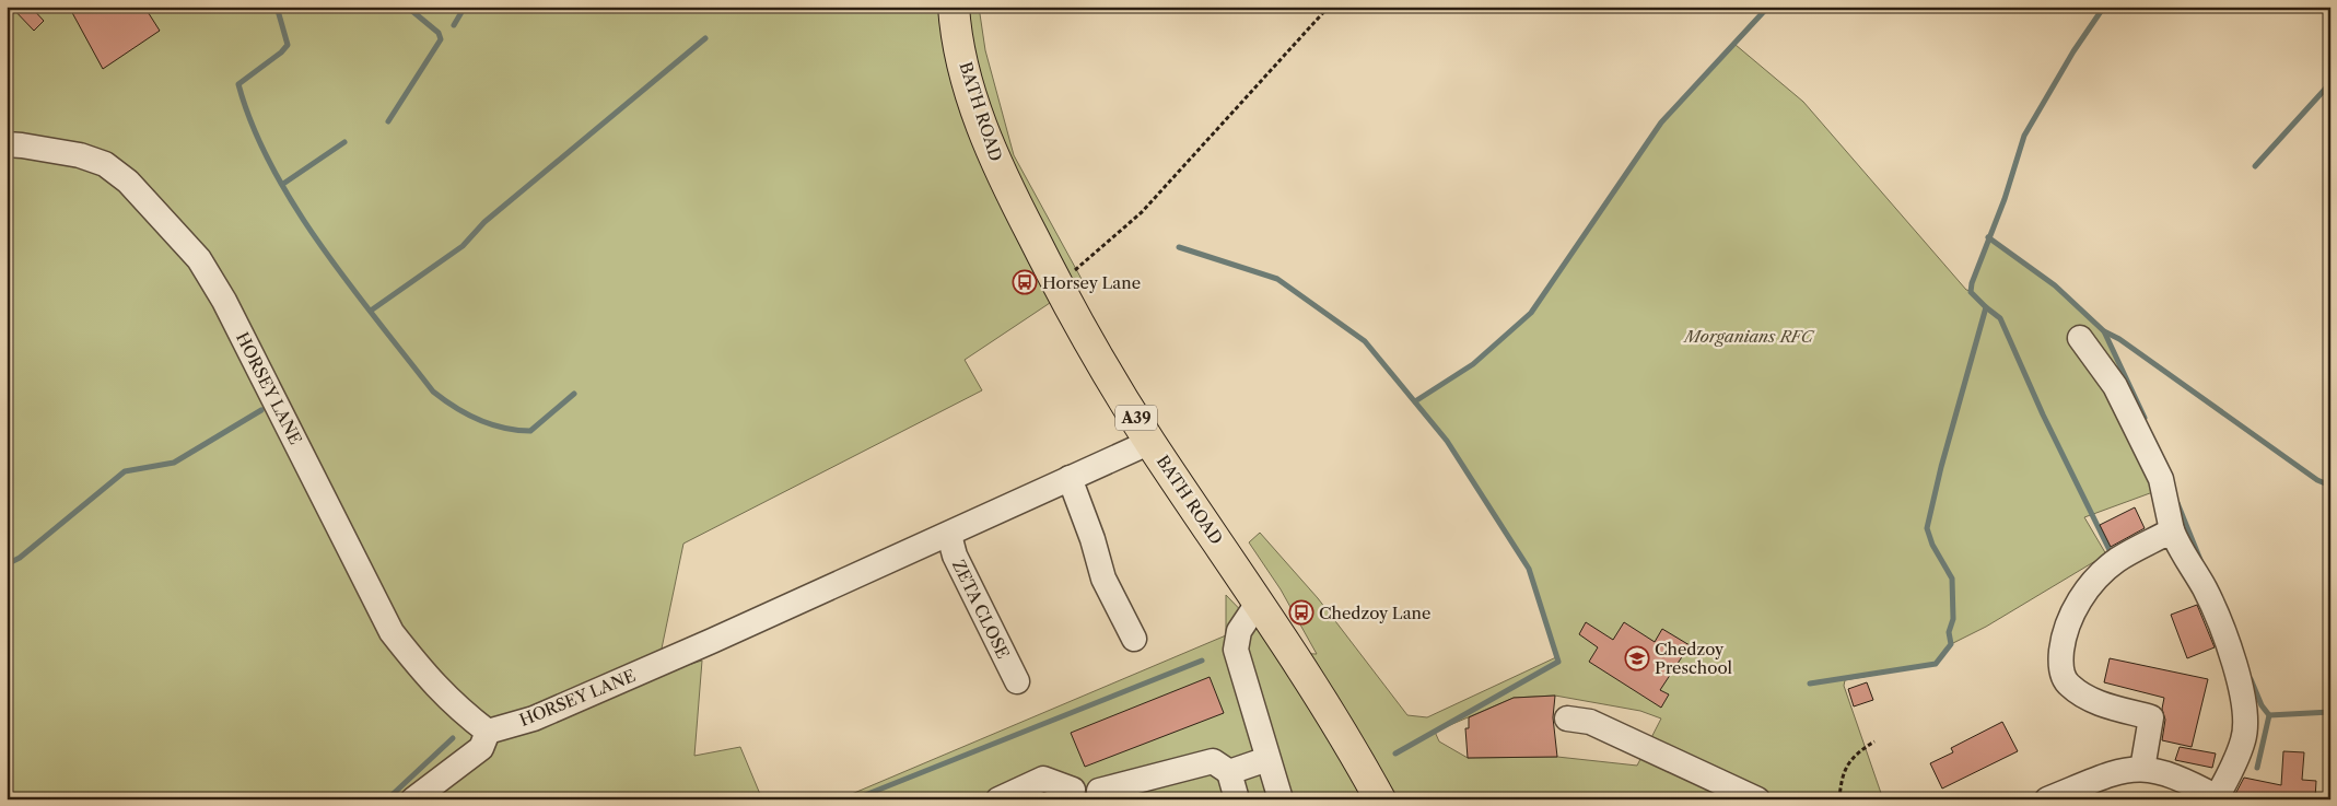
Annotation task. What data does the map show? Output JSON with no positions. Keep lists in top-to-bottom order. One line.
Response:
{"streets":{"main road":["BATH ROAD","A39"],"street":["HORSEY LANE","ZETA CLOSE"]},"crossings":[["BATH ROAD","HORSEY LANE"],["HORSEY LANE","ZETA CLOSE"]],"parks":["Morganians RFC"],"places":{"bus stop":["Horsey Lane","Chedzoy Lane"],"school or university":["Chedzoy Preschool"]}}
